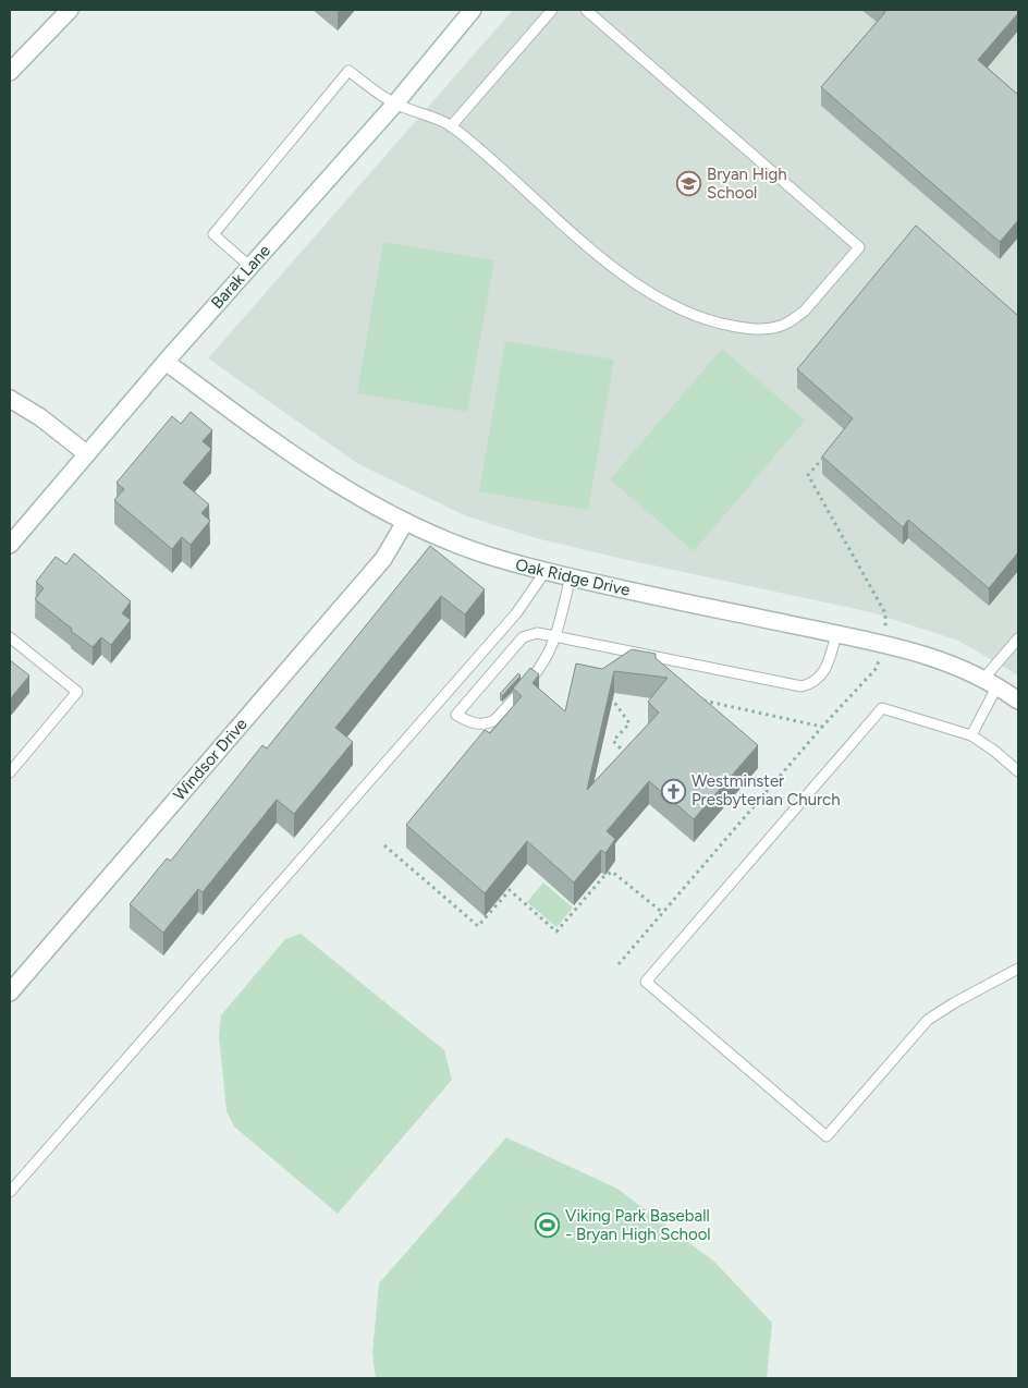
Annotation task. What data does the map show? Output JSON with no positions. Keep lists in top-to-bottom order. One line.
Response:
{"streets":{"street":["Barak Lane","Oak Ridge Drive","Windsor Drive"]},"crossings":[["Barak Lane","Oak Ridge Drive"],["Oak Ridge Drive","Windsor Drive"]],"places":{"school or university":["Bryan High School"],"church":["Westminster Presbyterian Church"],"sports":["Viking Park Baseball - Bryan High School"]}}
